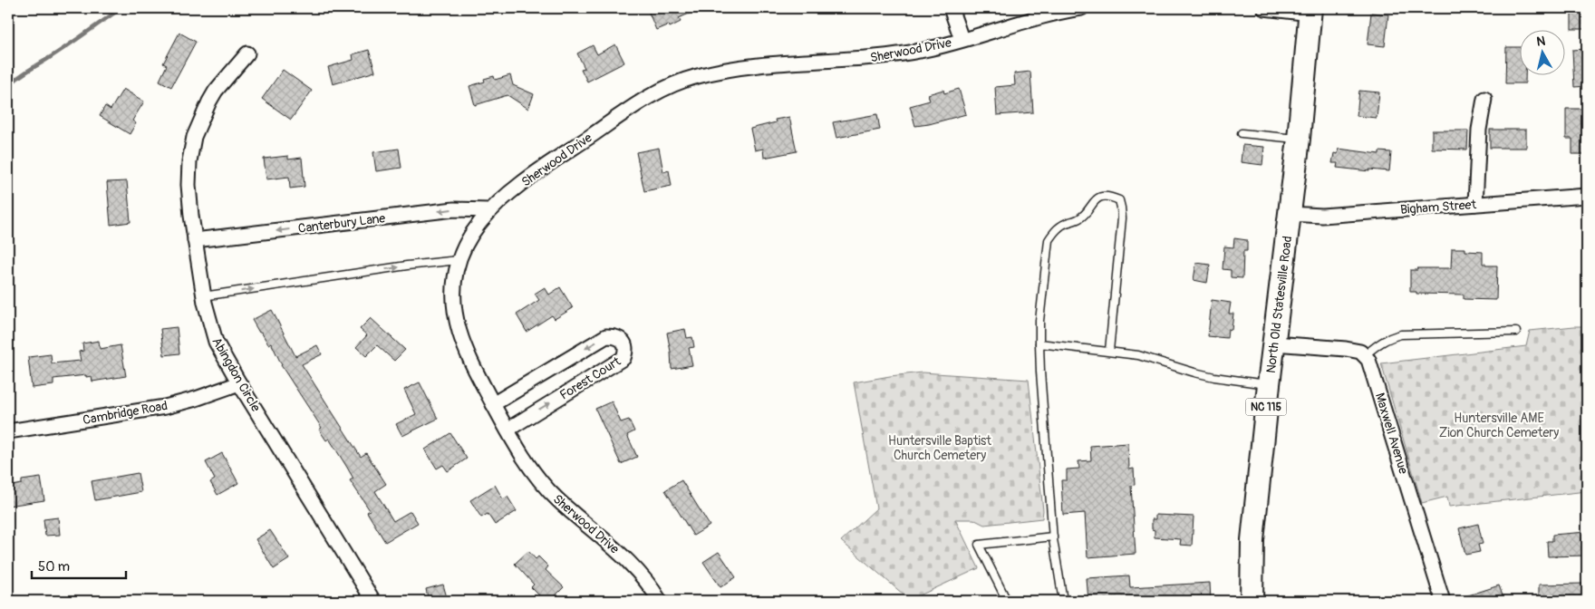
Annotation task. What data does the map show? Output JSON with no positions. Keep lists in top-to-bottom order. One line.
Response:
{"streets":{"main road":["North Old Statesville Road","NC 115"],"street":["Sherwood Drive","Bigham Street","Canterbury Lane","Abingdon Circle","Forest Court","Cambridge Road","Maxwell Avenue"]},"crossings":[["Sherwood Drive","Canterbury Lane"],["Sherwood Drive","Forest Court"],["Bigham Street","North Old Statesville Road"],["Canterbury Lane","Abingdon Circle"],["Abingdon Circle","Cambridge Road"]],"one_way":["Canterbury Lane"],"parks":["Huntersville AME Zion Church Cemetery","Huntersville Baptist Church Cemetery"],"scale_bar":"50 m","north":"top"}
